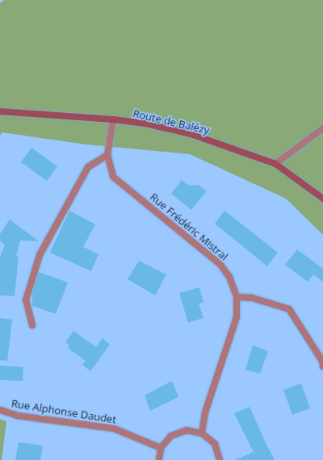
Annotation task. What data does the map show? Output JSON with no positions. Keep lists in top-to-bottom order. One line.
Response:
{"streets":{"main road":["Route de Balézy"],"street":["Rue Frédéric Mistral","Rue Alphonse Daudet"]},"crossings":[["Route de Balézy","Rue Frédéric Mistral"]]}
